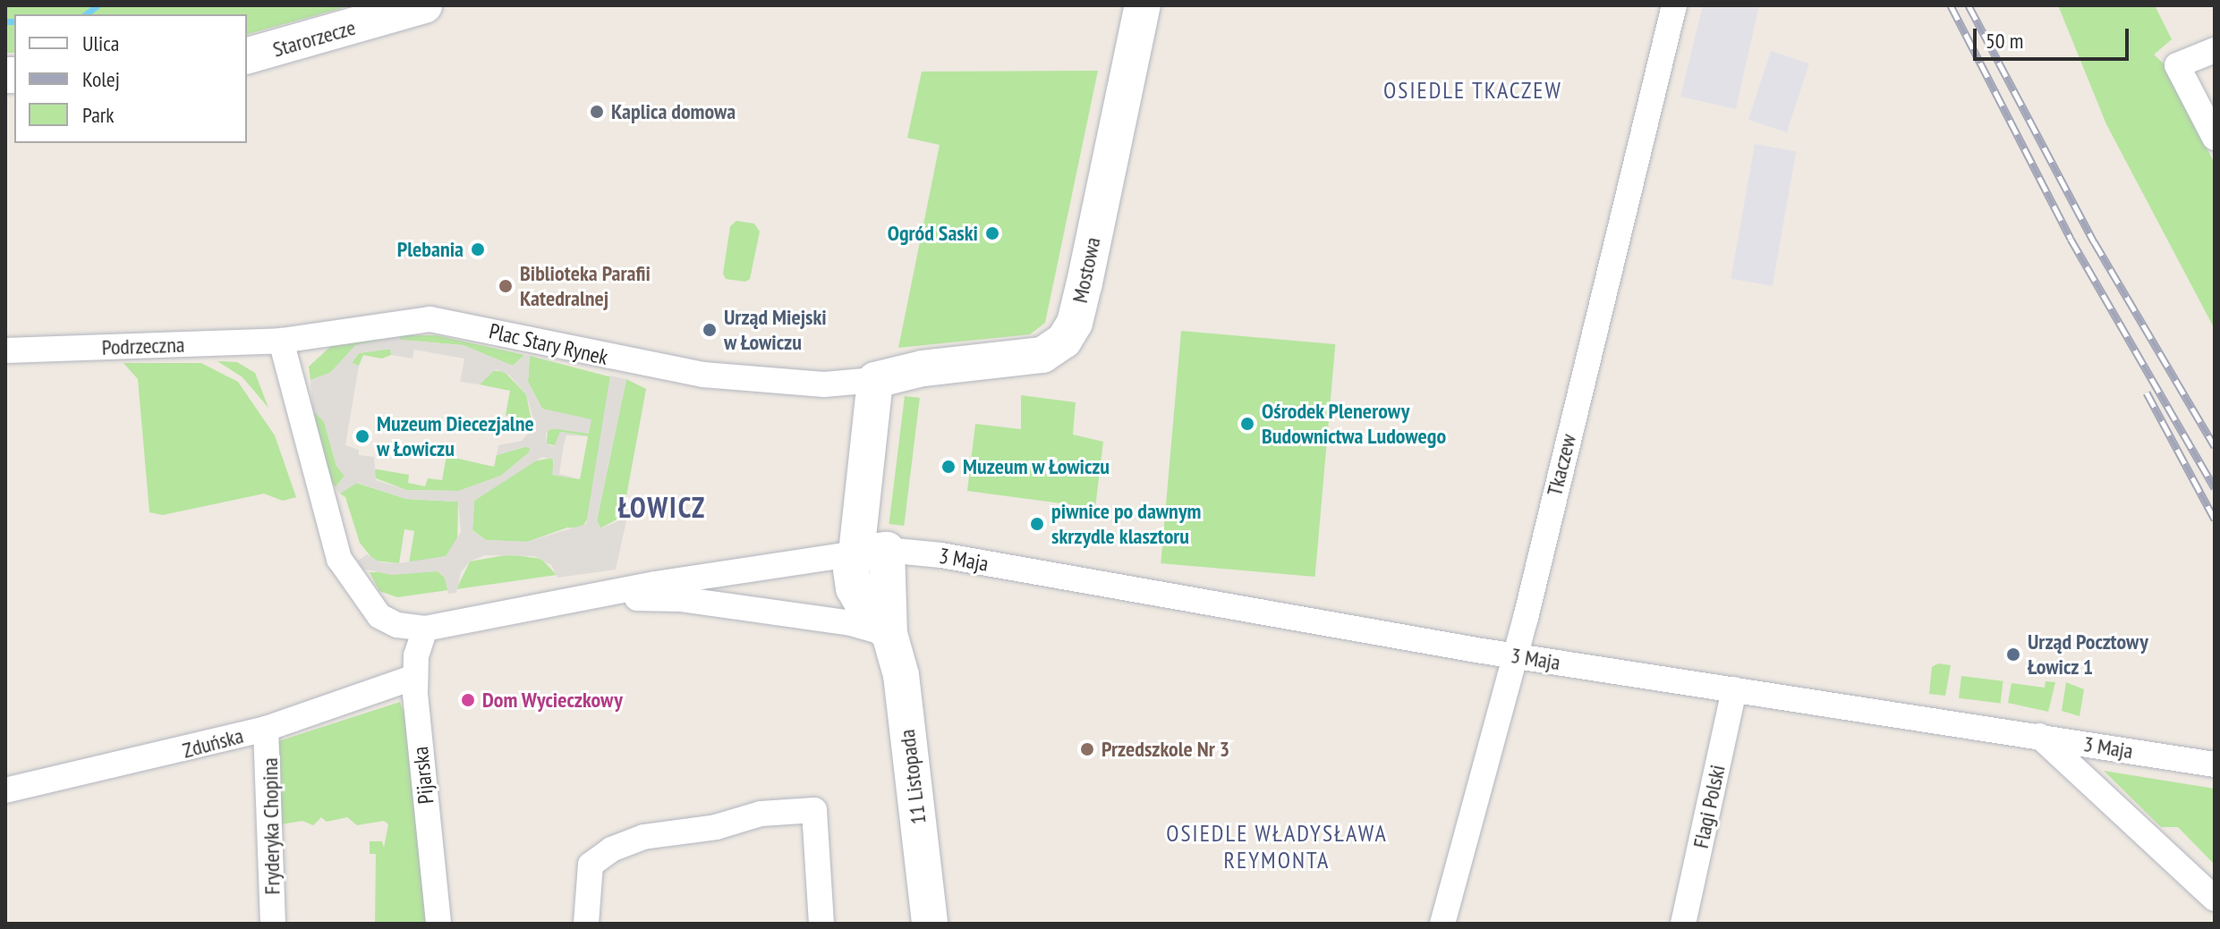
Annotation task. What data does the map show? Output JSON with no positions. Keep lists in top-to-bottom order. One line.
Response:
{"streets":{"street":["Starorzecze","Mostowa","Plac Stary Rynek","Podrzeczna","Tkaczew","3 Maja","Zduńska","Pijarska","11 Listopada","Flagi Polski","Fryderyka Chopina"]},"crossings":[["Mostowa","Plac Stary Rynek"],["Plac Stary Rynek","Podrzeczna"],["Tkaczew","3 Maja"],["3 Maja","11 Listopada"],["3 Maja","Flagi Polski"],["Zduńska","Pijarska"],["Zduńska","Fryderyka Chopina"]],"districts":["OSIEDLE TKACZEW","ŁOWICZ","OSIEDLE WŁADYSŁAWA REYMONTA"],"places":["Kaplica domowa","Ogród Saski","Plebania","Biblioteka Parafii Katedralnej","Urząd Miejski w Łowiczu","Ośrodek Plenerowy Budownictwa Ludowego","Muzeum Diecezjalne w Łowiczu","Muzeum w Łowiczu","piwnice po dawnym skrzydle klasztoru","Urząd Pocztowy Łowicz 1","Dom Wycieczkowy","Przedszkole Nr 3"],"legend":["Ulica","Kolej","Park"],"scale_bar":"50 m"}
